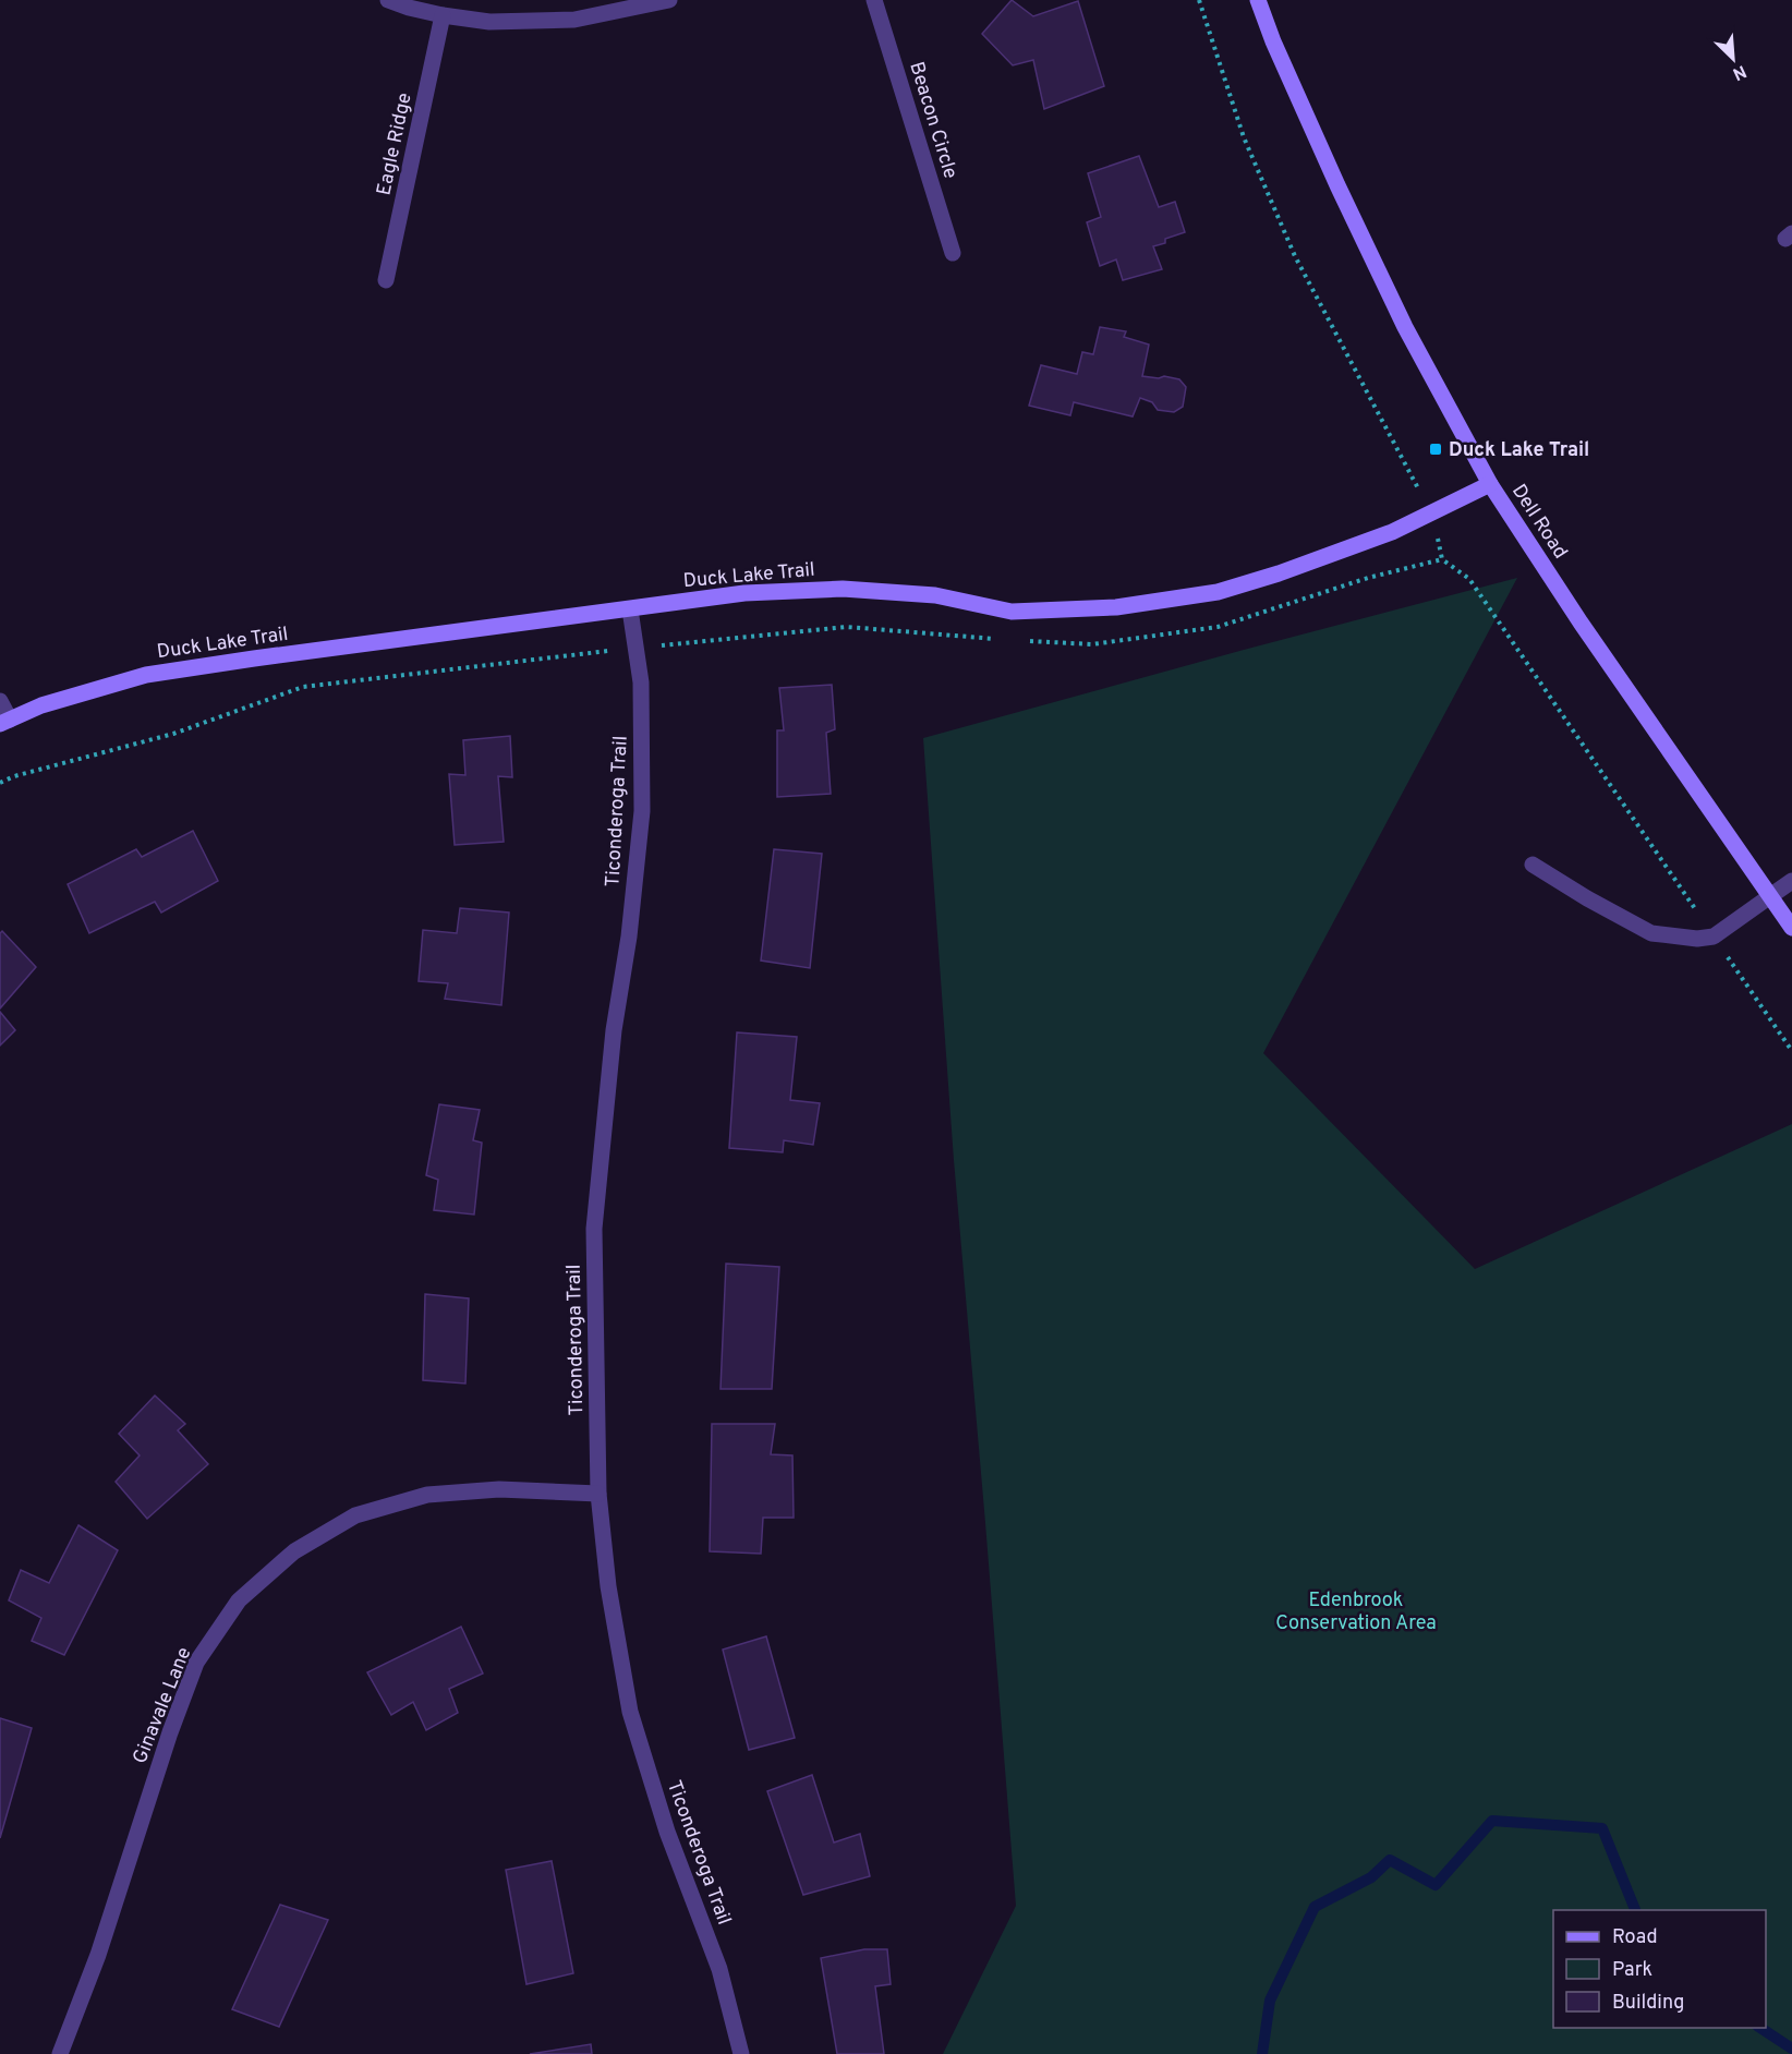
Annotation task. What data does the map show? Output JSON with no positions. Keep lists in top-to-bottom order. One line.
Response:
{"streets":{"street":["Beacon Circle","Eagle Ridge","Dell Road","Duck Lake Trail","Ticonderoga Trail","Ginavale Lane"]},"crossings":[["Dell Road","Duck Lake Trail"],["Duck Lake Trail","Ticonderoga Trail"],["Ticonderoga Trail","Ginavale Lane"]],"parks":["Edenbrook Conservation Area"],"places":{"transit":["Duck Lake Trail"]},"legend":["Road","Park","Building"],"north":"bottom right"}
